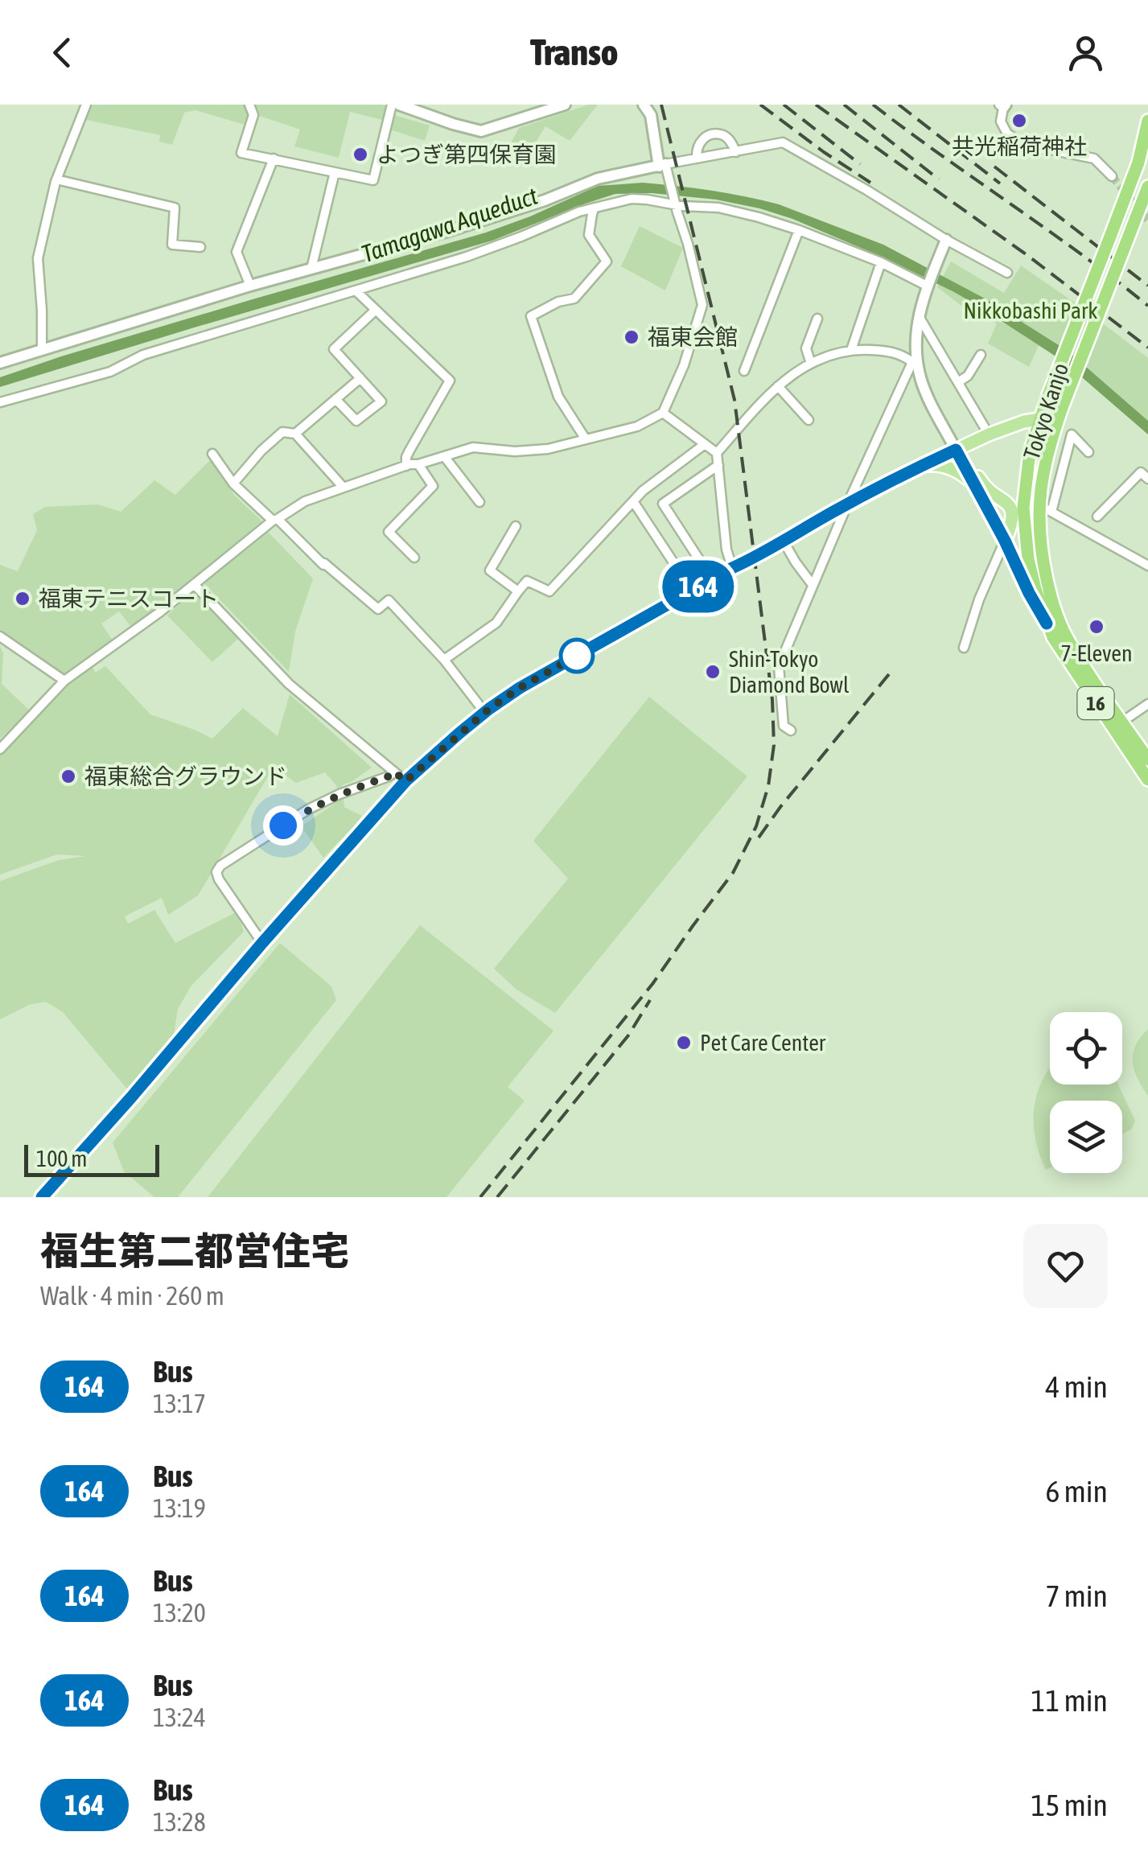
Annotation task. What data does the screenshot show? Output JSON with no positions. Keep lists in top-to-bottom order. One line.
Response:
{"streets":{"highway":["Tokyo Kanjo","16"]},"water":["Tamagawa Aqueduct"],"parks":["Nikkobashi Park"],"places":["共光稲荷神社","よつぎ第四保育園","福東会館","福東テニスコート","7-Eleven","Shin-Tokyo Diamond Bowl","福東総合グラウンド","Pet Care Center"],"lines":["bus line 164"],"scale_bar":"100 m","page":{"header":"Transo","on_map":"164","scale":"100 m","heading":["福生第二都営住宅","Walk · 4 min · 260 m"],"list":[{"mark":"164","name":"Bus","note":"13:17","value":"4 min"},{"mark":"164","name":"Bus","note":"13:19","value":"6 min"},{"mark":"164","name":"Bus","note":"13:20","value":"7 min"},{"mark":"164","name":"Bus","note":"13:24","value":"11 min"},{"mark":"164","name":"Bus","note":"13:28","value":"15 min"}]}}
